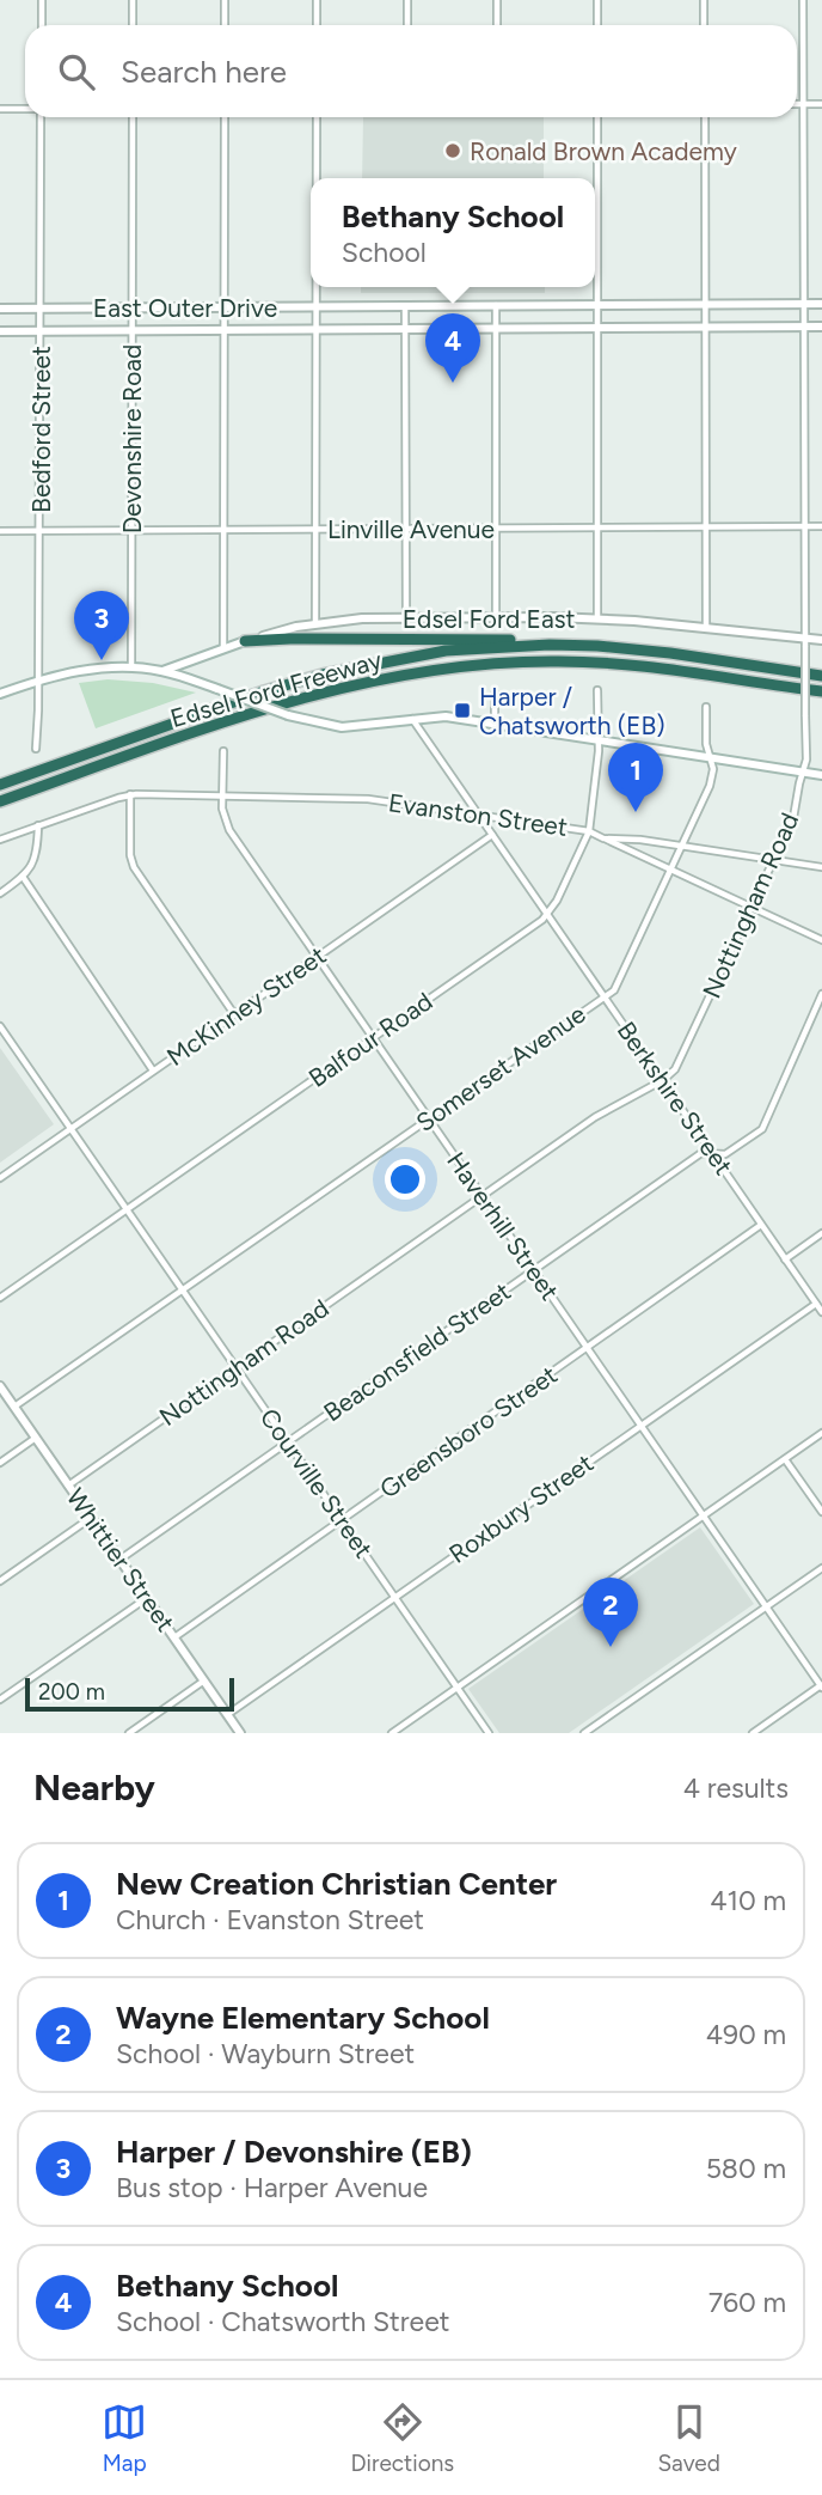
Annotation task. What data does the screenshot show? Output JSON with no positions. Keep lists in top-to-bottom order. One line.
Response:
{"streets":{"highway":["Edsel Ford Freeway"],"street":["East Outer Drive","Bedford Street","Devonshire Road","Linville Avenue","Edsel Ford East","Evanston Street","Nottingham Road","McKinney Street","Balfour Road","Somerset Avenue","Berkshire Street","Haverhill Street","Beaconsfield Street","Greensboro Street","Courville Street","Roxbury Street","Whittier Street"]},"crossings":[["East Outer Drive","Bedford Street"],["East Outer Drive","Devonshire Road"],["East Outer Drive","Nottingham Road"],["Bedford Street","Linville Avenue"],["Devonshire Road","Linville Avenue"],["Linville Avenue","Nottingham Road"],["Edsel Ford East","Nottingham Road"],["Evanston Street","Nottingham Road"],["Evanston Street","Balfour Road"],["Evanston Street","Somerset Avenue"],["Evanston Street","Berkshire Street"],["Evanston Street","Haverhill Street"],["Nottingham Road","Berkshire Street"],["Nottingham Road","Haverhill Street"],["Nottingham Road","Courville Street"],["Nottingham Road","Whittier Street"],["McKinney Street","Berkshire Street"],["McKinney Street","Haverhill Street"],["McKinney Street","Courville Street"],["Balfour Road","Berkshire Street"],["Balfour Road","Haverhill Street"],["Balfour Road","Courville Street"],["Somerset Avenue","Berkshire Street"],["Somerset Avenue","Haverhill Street"],["Somerset Avenue","Courville Street"],["Somerset Avenue","Whittier Street"],["Berkshire Street","Beaconsfield Street"],["Berkshire Street","Greensboro Street"],["Berkshire Street","Roxbury Street"],["Haverhill Street","Beaconsfield Street"],["Haverhill Street","Greensboro Street"],["Haverhill Street","Roxbury Street"],["Beaconsfield Street","Courville Street"],["Beaconsfield Street","Whittier Street"],["Greensboro Street","Courville Street"],["Greensboro Street","Whittier Street"],["Courville Street","Roxbury Street"],["Roxbury Street","Whittier Street"]],"places":{"other":["Ronald Brown Academy"],"transit":["Harper / Chatsworth (EB)"]},"scale_bar":"200 m","page":{"search":"Search here","popup":["Bethany School","School"],"pins":["4","3","1","2"],"scale":"200 m","heading":["Nearby","4 results"],"list":[{"mark":"1","name":"New Creation Christian Center","note":"Church · Evanston Street","value":"410 m"},{"mark":"2","name":"Wayne Elementary School","note":"School · Wayburn Street","value":"490 m"},{"mark":"3","name":"Harper / Devonshire (EB)","note":"Bus stop · Harper Avenue","value":"580 m"},{"mark":"4","name":"Bethany School","note":"School · Chatsworth Street","value":"760 m"}],"nav":["Map","Directions","Saved"]}}
